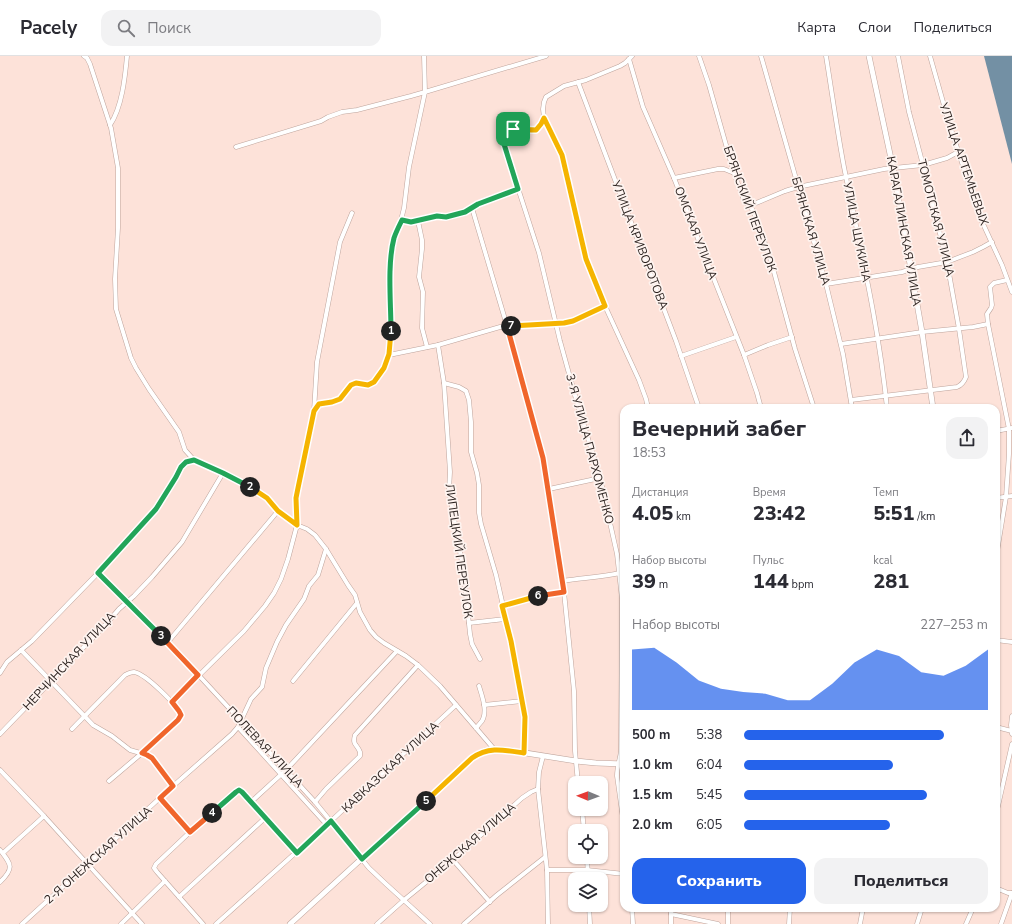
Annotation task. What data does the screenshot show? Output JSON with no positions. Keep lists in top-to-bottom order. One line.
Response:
{"streets":{"street":["УЛИЦА АРТЕМЬЕВЫХ","БРЯНСКИЙ ПЕРЕУЛОК","ТОМОТСКАЯ УЛИЦА","БРЯНСКАЯ УЛИЦА","КАРАГАЛИНСКАЯ УЛИЦА","УЛИЦА ЩУКИНА","ОМСКАЯ УЛИЦА","УЛИЦА КРИВОРОТОВА","3-Я УЛИЦА ПАРХОМЕНКО","ЛИПЕЦКИЙ ПЕРЕУЛОК","НЕРЧИНСКАЯ УЛИЦА","ПОЛЕВАЯ УЛИЦА","КАВКАЗСКАЯ УЛИЦА","ОНЕЖСКАЯ УЛИЦА","2-Я ОНЕЖСКАЯ УЛИЦА"]},"crossings":[["ТОМОТСКАЯ УЛИЦА","КАРАГАЛИНСКАЯ УЛИЦА"],["НЕРЧИНСКАЯ УЛИЦА","ПОЛЕВАЯ УЛИЦА"],["ПОЛЕВАЯ УЛИЦА","КАВКАЗСКАЯ УЛИЦА"],["ПОЛЕВАЯ УЛИЦА","ОНЕЖСКАЯ УЛИЦА"],["ПОЛЕВАЯ УЛИЦА","2-Я ОНЕЖСКАЯ УЛИЦА"]],"north":"left","page":{"header":"Pacely","search":"Поиск","nav":["Карта","Слои","Поделиться"],"pins":["7","1","2","6","3","5","4"],"heading":["Вечерний забег","18:53"],"stats":[["Дистанция","4.05 km"],["Время","23:42"],["Темп","5:51 /km"],["Набор высоты","39 m"],["Пульс","144 bpm"],["kcal","281"]],"chart":["Набор высоты","227–253 m"],"list":[{"name":"500 m","note":"5:38"},{"name":"1.0 km","note":"6:04"},{"name":"1.5 km","note":"5:45"},{"name":"2.0 km","note":"6:05"}],"buttons":["Сохранить","Поделиться"]}}
